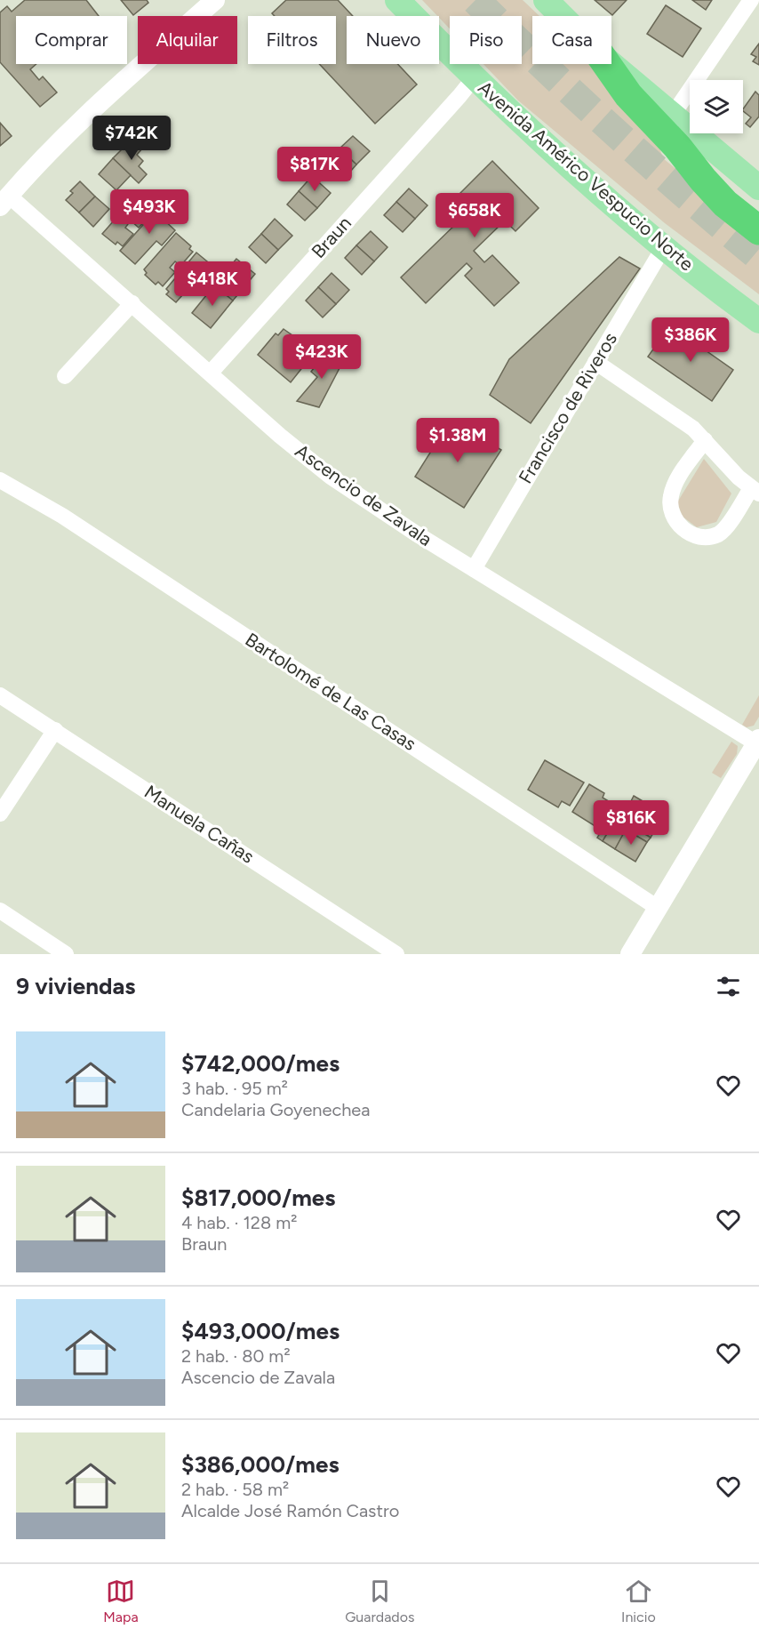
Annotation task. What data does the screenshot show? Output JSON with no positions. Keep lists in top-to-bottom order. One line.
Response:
{"streets":{"main road":["Avenida Américo Vespucio Norte"],"street":["Braun","Francisco de Riveros","Ascencio de Zavala","Bartolomé de Las Casas","Manuela Cañas"]},"crossings":[["Avenida Américo Vespucio Norte","Braun"],["Avenida Américo Vespucio Norte","Francisco de Riveros"],["Braun","Ascencio de Zavala"],["Francisco de Riveros","Ascencio de Zavala"]],"page":{"chip":["Comprar","Alquilar","Filtros","Nuevo","Piso","Casa"],"price":["$742K","$817K","$493K","$658K","$418K","$386K","$423K","$1.38M","$816K"],"heading":"9 viviendas","list":[{"name":"$742,000/mes","note":"3 hab. · 95 m² · Candelaria Goyenechea"},{"name":"$817,000/mes","note":"4 hab. · 128 m² · Braun"},{"name":"$493,000/mes","note":"2 hab. · 80 m² · Ascencio de Zavala"},{"name":"$386,000/mes","note":"2 hab. · 58 m² · Alcalde José Ramón Castro"}],"tabs":["Mapa","Guardados","Inicio"]}}
